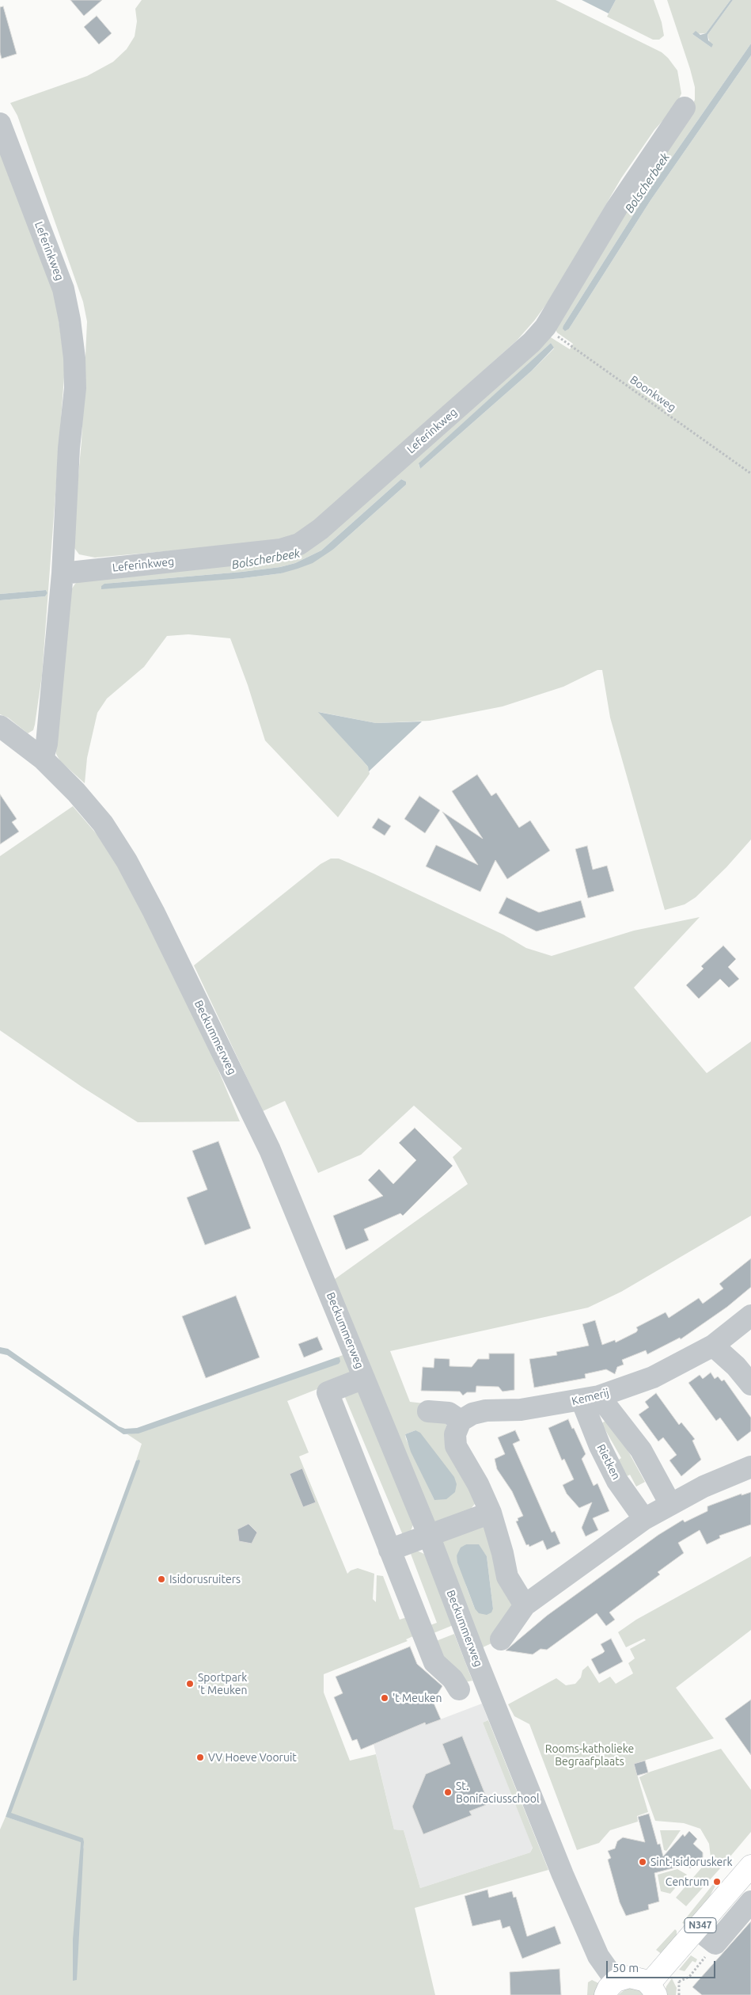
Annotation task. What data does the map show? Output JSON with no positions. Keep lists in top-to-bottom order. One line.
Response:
{"streets":{"main road":["N347"],"street":["Leferinkweg","Beckummerweg","Kemerij","Rietken"],"path":["Boonkweg"]},"crossings":[["Leferinkweg","Boonkweg"],["Leferinkweg","Beckummerweg"],["Beckummerweg","N347"],["Kemerij","Rietken"]],"water":["Bolscherbeek"],"parks":["Rooms-katholieke Begraafplaats"],"places":["Isidorusruiters","Sportpark 't Meuken","'t Meuken","VV Hoeve Vooruit","St. Bonifaciusschool","Sint-Isidoruskerk","Centrum"],"scale_bar":"50 m"}
